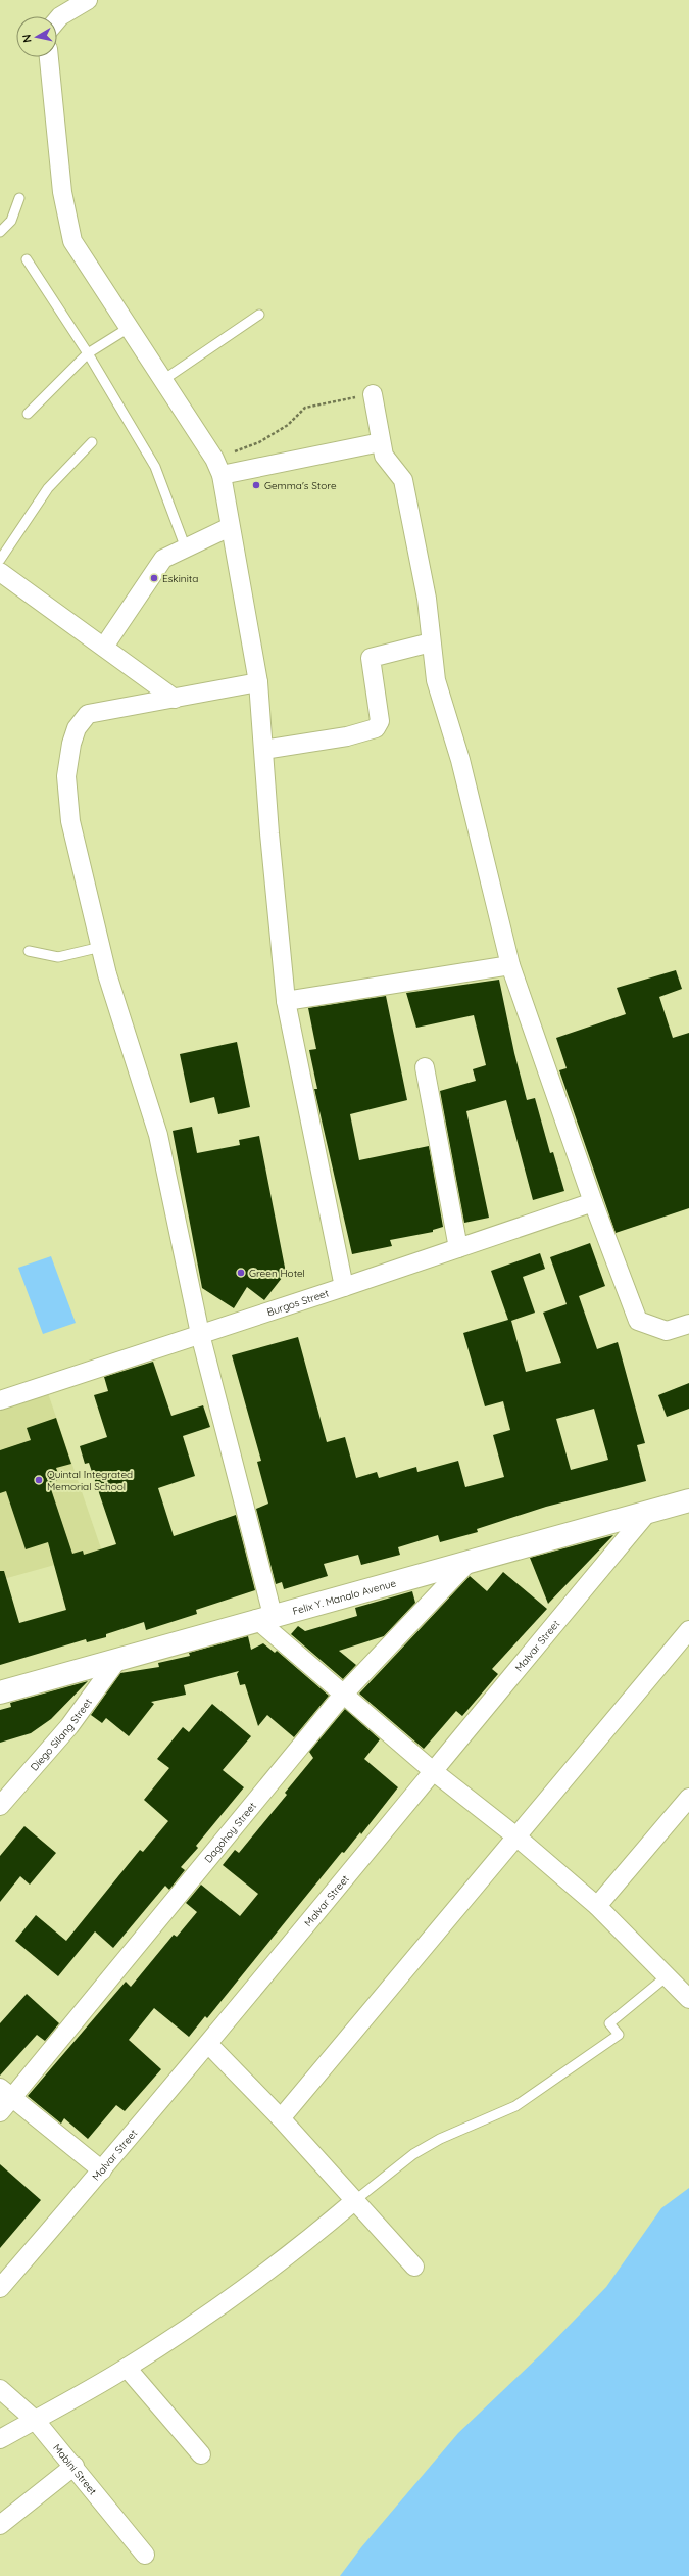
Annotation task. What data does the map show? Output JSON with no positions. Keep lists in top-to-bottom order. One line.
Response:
{"streets":{"main road":["Felix Y. Manalo Avenue"],"street":["Burgos Street","Malvar Street","Diego Silang Street","Dagohoy Street","Mabini Street"]},"crossings":[["Felix Y. Manalo Avenue","Malvar Street"],["Felix Y. Manalo Avenue","Diego Silang Street"],["Felix Y. Manalo Avenue","Dagohoy Street"]],"places":["Gemma's Store","Eskinita","Green Hotel","Quintal Integrated Memorial School"],"north":"left"}
